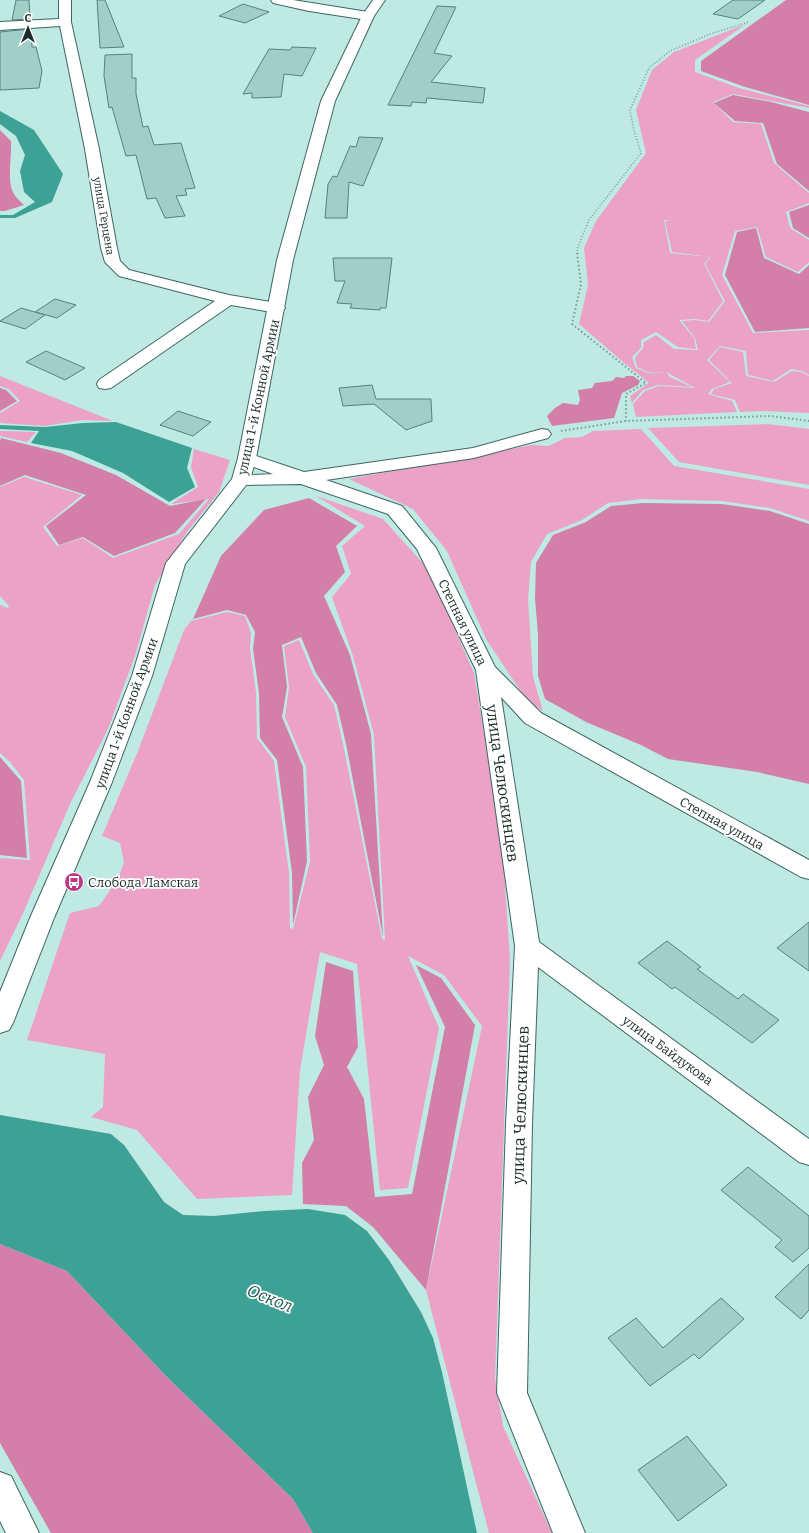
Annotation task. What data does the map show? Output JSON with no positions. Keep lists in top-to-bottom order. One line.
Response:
{"streets":{"street":["улица Герцена","улица 1-й Конной Армии","Степная улица","улица Челюскинцев","улица Байдукова"]},"crossings":[["улица Герцена","улица 1-й Конной Армии"],["улица 1-й Конной Армии","Степная улица"],["Степная улица","улица Челюскинцев"],["улица Челюскинцев","улица Байдукова"]],"water":["Оскол"],"places":{"bus stop":["Слобода Ламская"]},"north":"top"}
